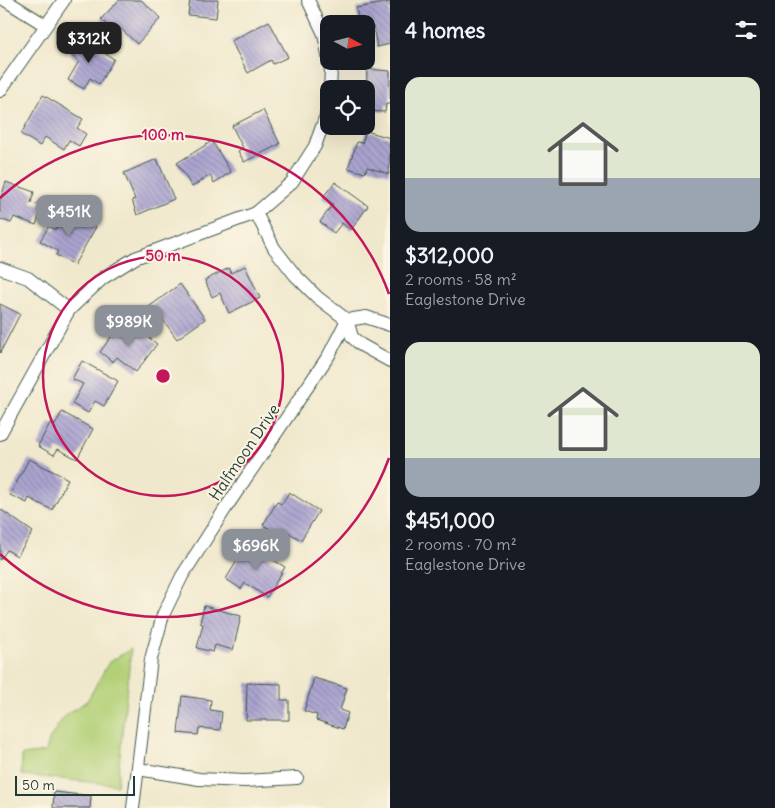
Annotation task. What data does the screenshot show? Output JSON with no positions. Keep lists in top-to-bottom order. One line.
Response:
{"streets":{"street":["Halfmoon Drive"]},"scale_bar":"50 m","north":"right","page":{"heading":"4 homes","price":["$312K","$451K","$989K","$696K"],"list":[{"name":"$312,000","note":"2 rooms · 58 m² · Eaglestone Drive"},{"name":"$451,000","note":"2 rooms · 70 m² · Eaglestone Drive"}],"scale":"50 m"},"rings":["100 m","50 m"]}
